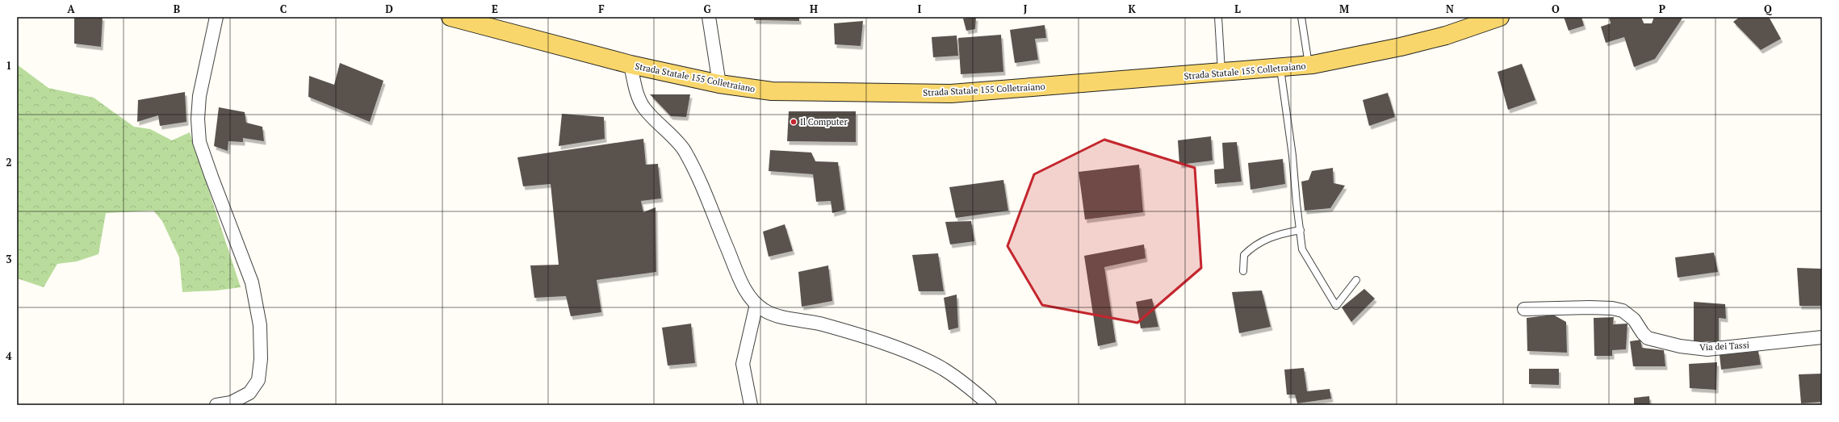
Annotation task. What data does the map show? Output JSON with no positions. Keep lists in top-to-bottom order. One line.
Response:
{"streets":{"main road":["Strada Statale 155 Colletraiano"],"street":["Via dei Tassi"]},"places":["Il Computer"],"grid":{"columns":["A","B","C","D","E","F","G","H","I","J","K","L","M","N","O","P","Q"],"rows":["1","2","3","4"]}}
